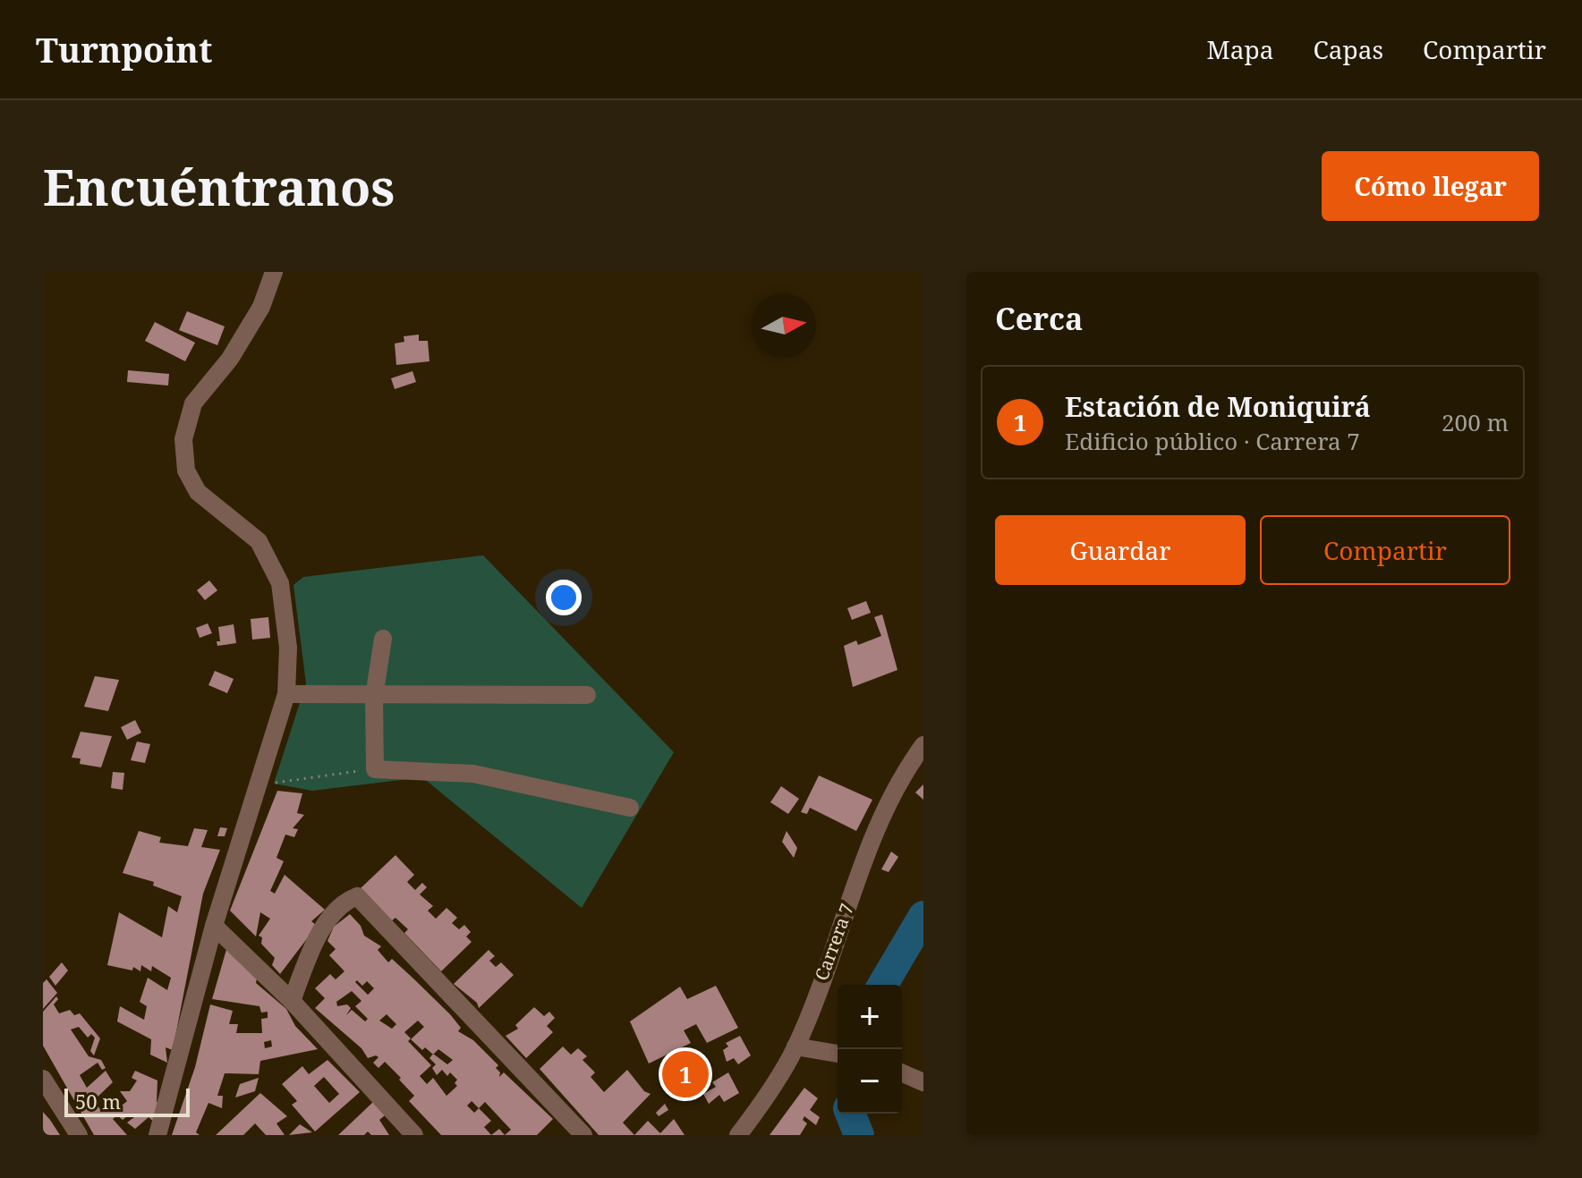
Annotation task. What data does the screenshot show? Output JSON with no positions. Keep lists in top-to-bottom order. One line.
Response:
{"streets":{"street":["Carrera 7"]},"scale_bar":"50 m","north":"right","page":{"header":"Turnpoint","nav":["Mapa","Capas","Compartir"],"buttons":["Cómo llegar",["Guardar","Compartir"]],"title":"Encuéntranos","heading":"Cerca","list":[{"mark":"1","name":"Estación de Moniquirá","note":"Edificio público · Carrera 7","value":"200 m"}],"map_buttons":["+","−"],"pins":"1","scale":"50 m"}}
